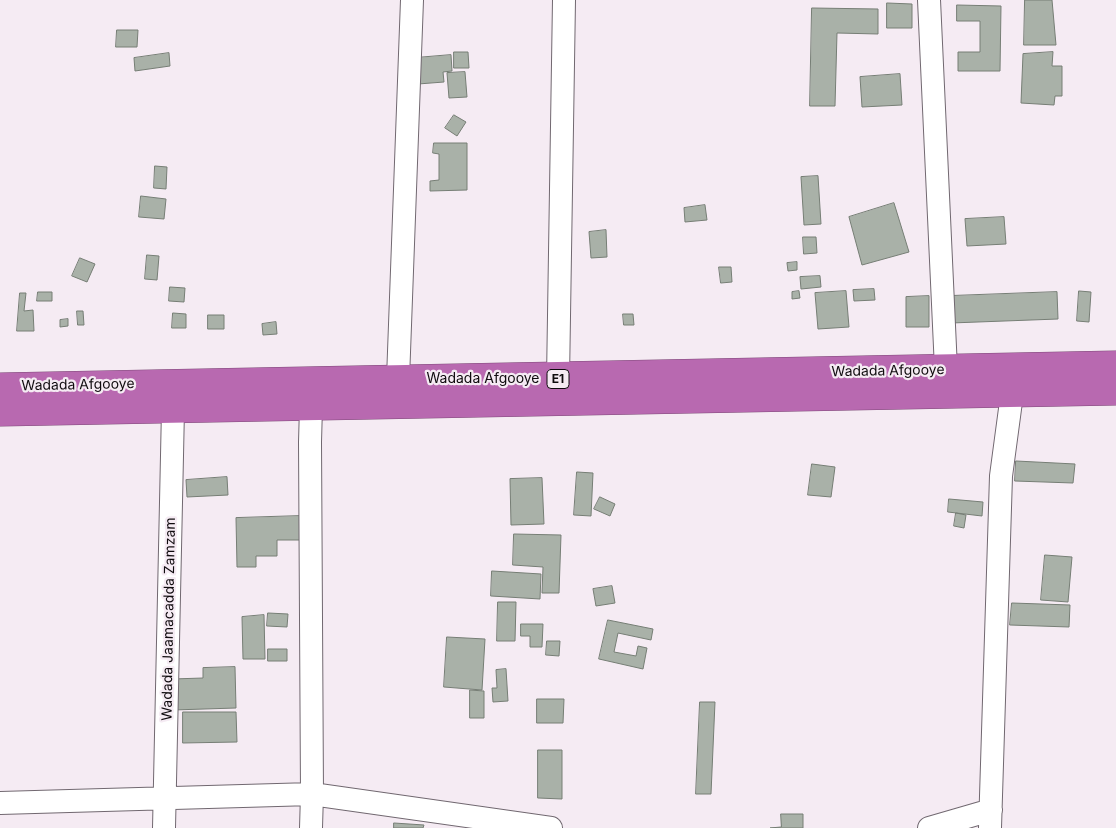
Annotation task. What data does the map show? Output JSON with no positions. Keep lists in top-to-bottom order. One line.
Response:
{"streets":{"highway":["Wadada Afgooye","E1"],"street":["Wadada Jaamacadda Zamzam"]},"crossings":[["Wadada Afgooye","Wadada Jaamacadda Zamzam"]]}
